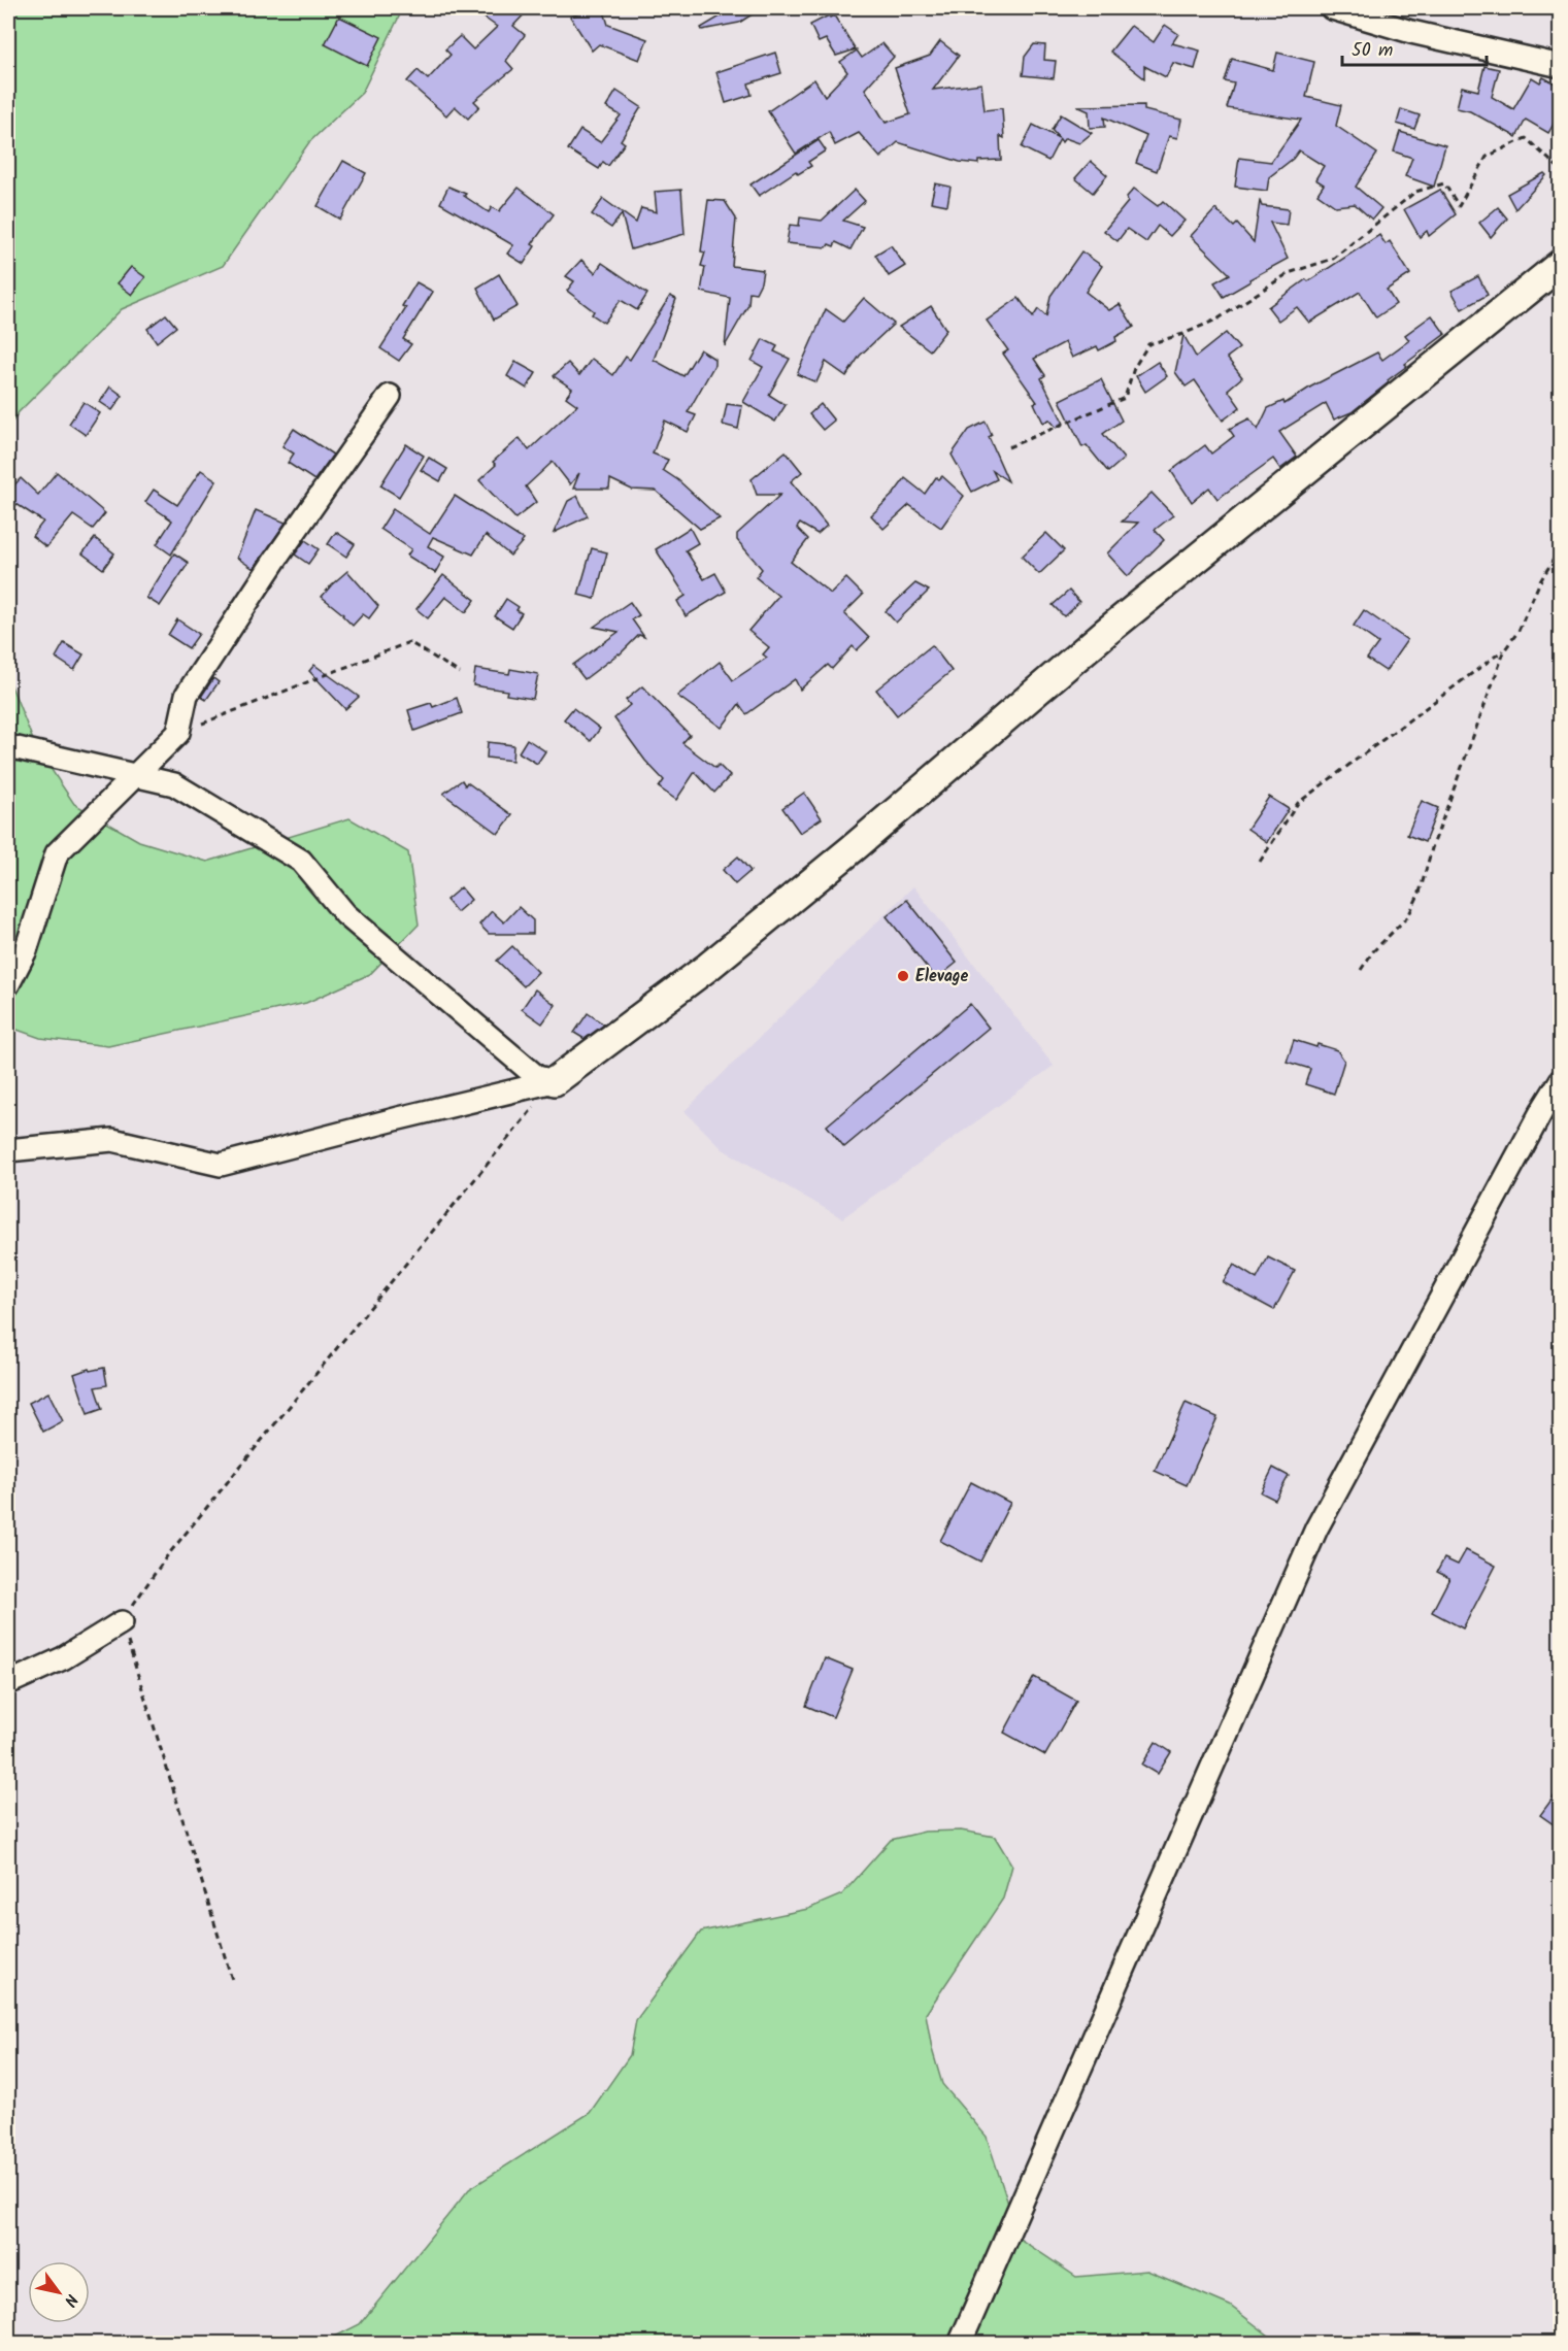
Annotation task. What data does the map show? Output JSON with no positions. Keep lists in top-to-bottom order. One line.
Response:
{"places":["Elevage"],"scale_bar":"50 m","north":"bottom right"}
